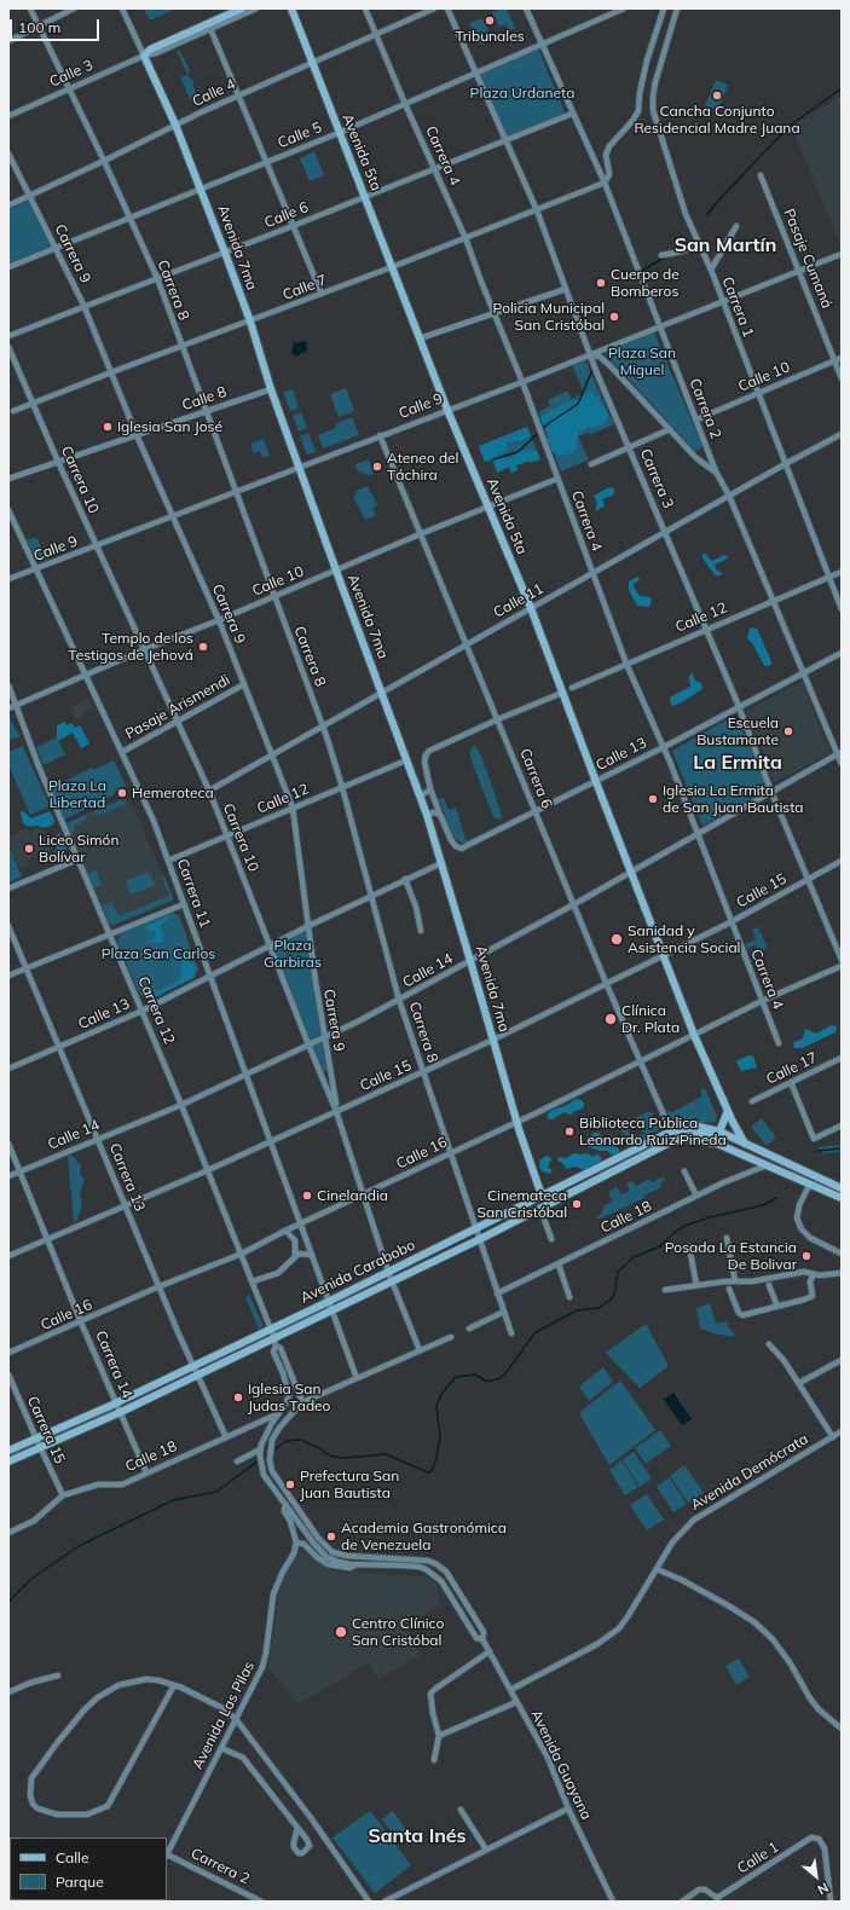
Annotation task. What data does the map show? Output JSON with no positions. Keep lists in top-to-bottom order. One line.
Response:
{"streets":{"street":["Calle 3","Calle 4","Calle 5","Avenida 5ta","Carrera 4","Calle 6","Avenida 7ma","Carrera 9","Pasaje Cumaná","Calle 7","Carrera 8","Carrera 1","Calle 10","Calle 8","Calle 9","Carrera 2","Carrera 3","Carrera 10","Calle 11","Calle 12","Pasaje Arismendi","Calle 13","Carrera 6","Calle 15","Carrera 11","Calle 14","Carrera 12","Calle 17","Calle 16","Carrera 13","Calle 18","Avenida Carabobo","Carrera 14","Carrera 15","Avenida Demócrata","Avenida Las Pilas","Avenida Guayana","Calle 1"]},"crossings":[["Calle 3","Avenida 7ma"],["Calle 3","Carrera 8"],["Calle 4","Avenida 5ta"],["Calle 4","Carrera 4"],["Calle 4","Avenida 7ma"],["Calle 4","Carrera 9"],["Calle 4","Carrera 8"],["Calle 5","Avenida 5ta"],["Calle 5","Carrera 4"],["Calle 5","Avenida 7ma"],["Calle 5","Carrera 9"],["Calle 5","Carrera 8"],["Calle 5","Carrera 2"],["Calle 5","Carrera 3"],["Avenida 5ta","Calle 6"],["Avenida 5ta","Calle 7"],["Avenida 5ta","Calle 10"],["Avenida 5ta","Calle 9"],["Avenida 5ta","Calle 11"],["Avenida 5ta","Calle 13"],["Avenida 5ta","Calle 15"],["Avenida 5ta","Calle 14"],["Avenida 5ta","Calle 16"],["Avenida 5ta","Avenida Carabobo"],["Carrera 4","Calle 6"],["Carrera 4","Calle 7"],["Carrera 4","Calle 10"],["Carrera 4","Calle 9"],["Carrera 4","Calle 11"],["Carrera 4","Calle 12"],["Carrera 4","Calle 13"],["Carrera 4","Calle 15"],["Carrera 4","Calle 14"],["Carrera 4","Calle 16"],["Calle 6","Avenida 7ma"],["Calle 6","Carrera 9"],["Calle 6","Carrera 8"],["Calle 6","Carrera 2"],["Calle 6","Carrera 3"],["Avenida 7ma","Calle 7"],["Avenida 7ma","Calle 10"],["Avenida 7ma","Calle 8"],["Avenida 7ma","Calle 9"],["Avenida 7ma","Calle 11"],["Avenida 7ma","Calle 12"],["Avenida 7ma","Calle 13"],["Avenida 7ma","Calle 15"],["Avenida 7ma","Calle 14"],["Avenida 7ma","Calle 16"],["Avenida 7ma","Avenida Carabobo"],["Carrera 9","Calle 7"],["Carrera 9","Calle 10"],["Carrera 9","Calle 8"],["Carrera 9","Calle 9"],["Carrera 9","Carrera 10"],["Carrera 9","Calle 11"],["Carrera 9","Calle 12"],["Carrera 9","Pasaje Arismendi"],["Carrera 9","Calle 13"],["Carrera 9","Calle 15"],["Carrera 9","Calle 14"],["Pasaje Cumaná","Calle 10"],["Pasaje Cumaná","Calle 9"],["Calle 7","Carrera 8"],["Calle 7","Carrera 2"],["Calle 7","Carrera 3"],["Calle 7","Carrera 10"],["Carrera 8","Calle 10"],["Carrera 8","Calle 8"],["Carrera 8","Calle 9"],["Carrera 8","Calle 11"],["Carrera 8","Calle 12"],["Carrera 8","Calle 13"],["Carrera 8","Calle 15"],["Carrera 8","Calle 14"],["Carrera 8","Calle 16"],["Carrera 8","Calle 18"],["Carrera 8","Avenida Carabobo"],["Carrera 1","Calle 10"],["Carrera 1","Calle 9"],["Carrera 1","Calle 11"],["Carrera 1","Calle 12"],["Calle 10","Carrera 2"],["Calle 10","Carrera 10"],["Calle 10","Carrera 6"],["Calle 10","Carrera 11"],["Calle 10","Carrera 12"],["Calle 8","Carrera 10"],["Calle 9","Carrera 2"],["Calle 9","Carrera 3"],["Calle 9","Carrera 10"],["Calle 9","Carrera 6"],["Calle 9","Carrera 11"],["Carrera 2","Calle 11"],["Carrera 2","Calle 12"],["Carrera 2","Calle 13"],["Carrera 2","Calle 14"],["Carrera 2","Avenida Las Pilas"],["Carrera 3","Calle 11"],["Carrera 3","Calle 12"],["Carrera 3","Calle 13"],["Carrera 3","Calle 15"],["Carrera 3","Calle 14"],["Carrera 10","Calle 11"],["Carrera 10","Calle 12"],["Carrera 10","Pasaje Arismendi"],["Carrera 10","Calle 13"],["Carrera 10","Calle 15"],["Carrera 10","Calle 14"],["Carrera 10","Calle 16"],["Carrera 10","Avenida Carabobo"],["Calle 11","Carrera 6"],["Calle 12","Carrera 11"],["Pasaje Arismendi","Carrera 11"],["Calle 13","Carrera 6"],["Calle 13","Carrera 11"],["Calle 13","Carrera 12"],["Calle 13","Carrera 13"],["Carrera 6","Calle 15"],["Carrera 6","Calle 14"],["Carrera 6","Calle 16"],["Carrera 6","Avenida Carabobo"],["Calle 15","Carrera 11"],["Calle 15","Carrera 12"],["Calle 15","Carrera 13"],["Calle 15","Carrera 14"],["Carrera 11","Calle 14"],["Carrera 11","Calle 16"],["Carrera 11","Avenida Carabobo"],["Calle 14","Carrera 12"],["Calle 14","Carrera 13"],["Calle 14","Carrera 14"],["Carrera 12","Calle 16"],["Carrera 12","Calle 18"],["Carrera 12","Avenida Carabobo"],["Carrera 12","Avenida Guayana"],["Calle 16","Carrera 13"],["Calle 16","Carrera 14"],["Carrera 13","Calle 18"],["Carrera 13","Avenida Carabobo"],["Calle 18","Carrera 14"],["Calle 18","Carrera 15"],["Avenida Carabobo","Carrera 14"],["Avenida Carabobo","Carrera 15"],["Avenida Demócrata","Avenida Guayana"]],"districts":["San Martín","La Ermita","Santa Inés"],"parks":["Plaza Urdaneta","Plaza San Miguel","Plaza La Libertad","Plaza Garbiras","Plaza San Carlos"],"places":["Tribunales","Cancha Conjunto Residencial Madre Juana","Cuerpo de Bomberos","Policia Municipal San Cristóbal","Iglesia San José","Ateneo del Táchira","Templo de los Testigos de Jehová","Escuela Bustamante","Hemeroteca","Iglesia La Ermita de San Juan Bautista","Liceo Simón Bolívar","Sanidad y Asistencia Social","Clínica Dr. Plata","Biblioteca Pública Leonardo Ruiz Pineda","Cinelandia","Cinemateca San Cristóbal","Posada La Estancia De Bolivar","Iglesia San Judas Tadeo","Prefectura San Juan Bautista","Academia Gastronómica de Venezuela","Centro Clínico San Cristóbal"],"legend":["Calle","Parque"],"scale_bar":"100 m","north":"bottom right"}
